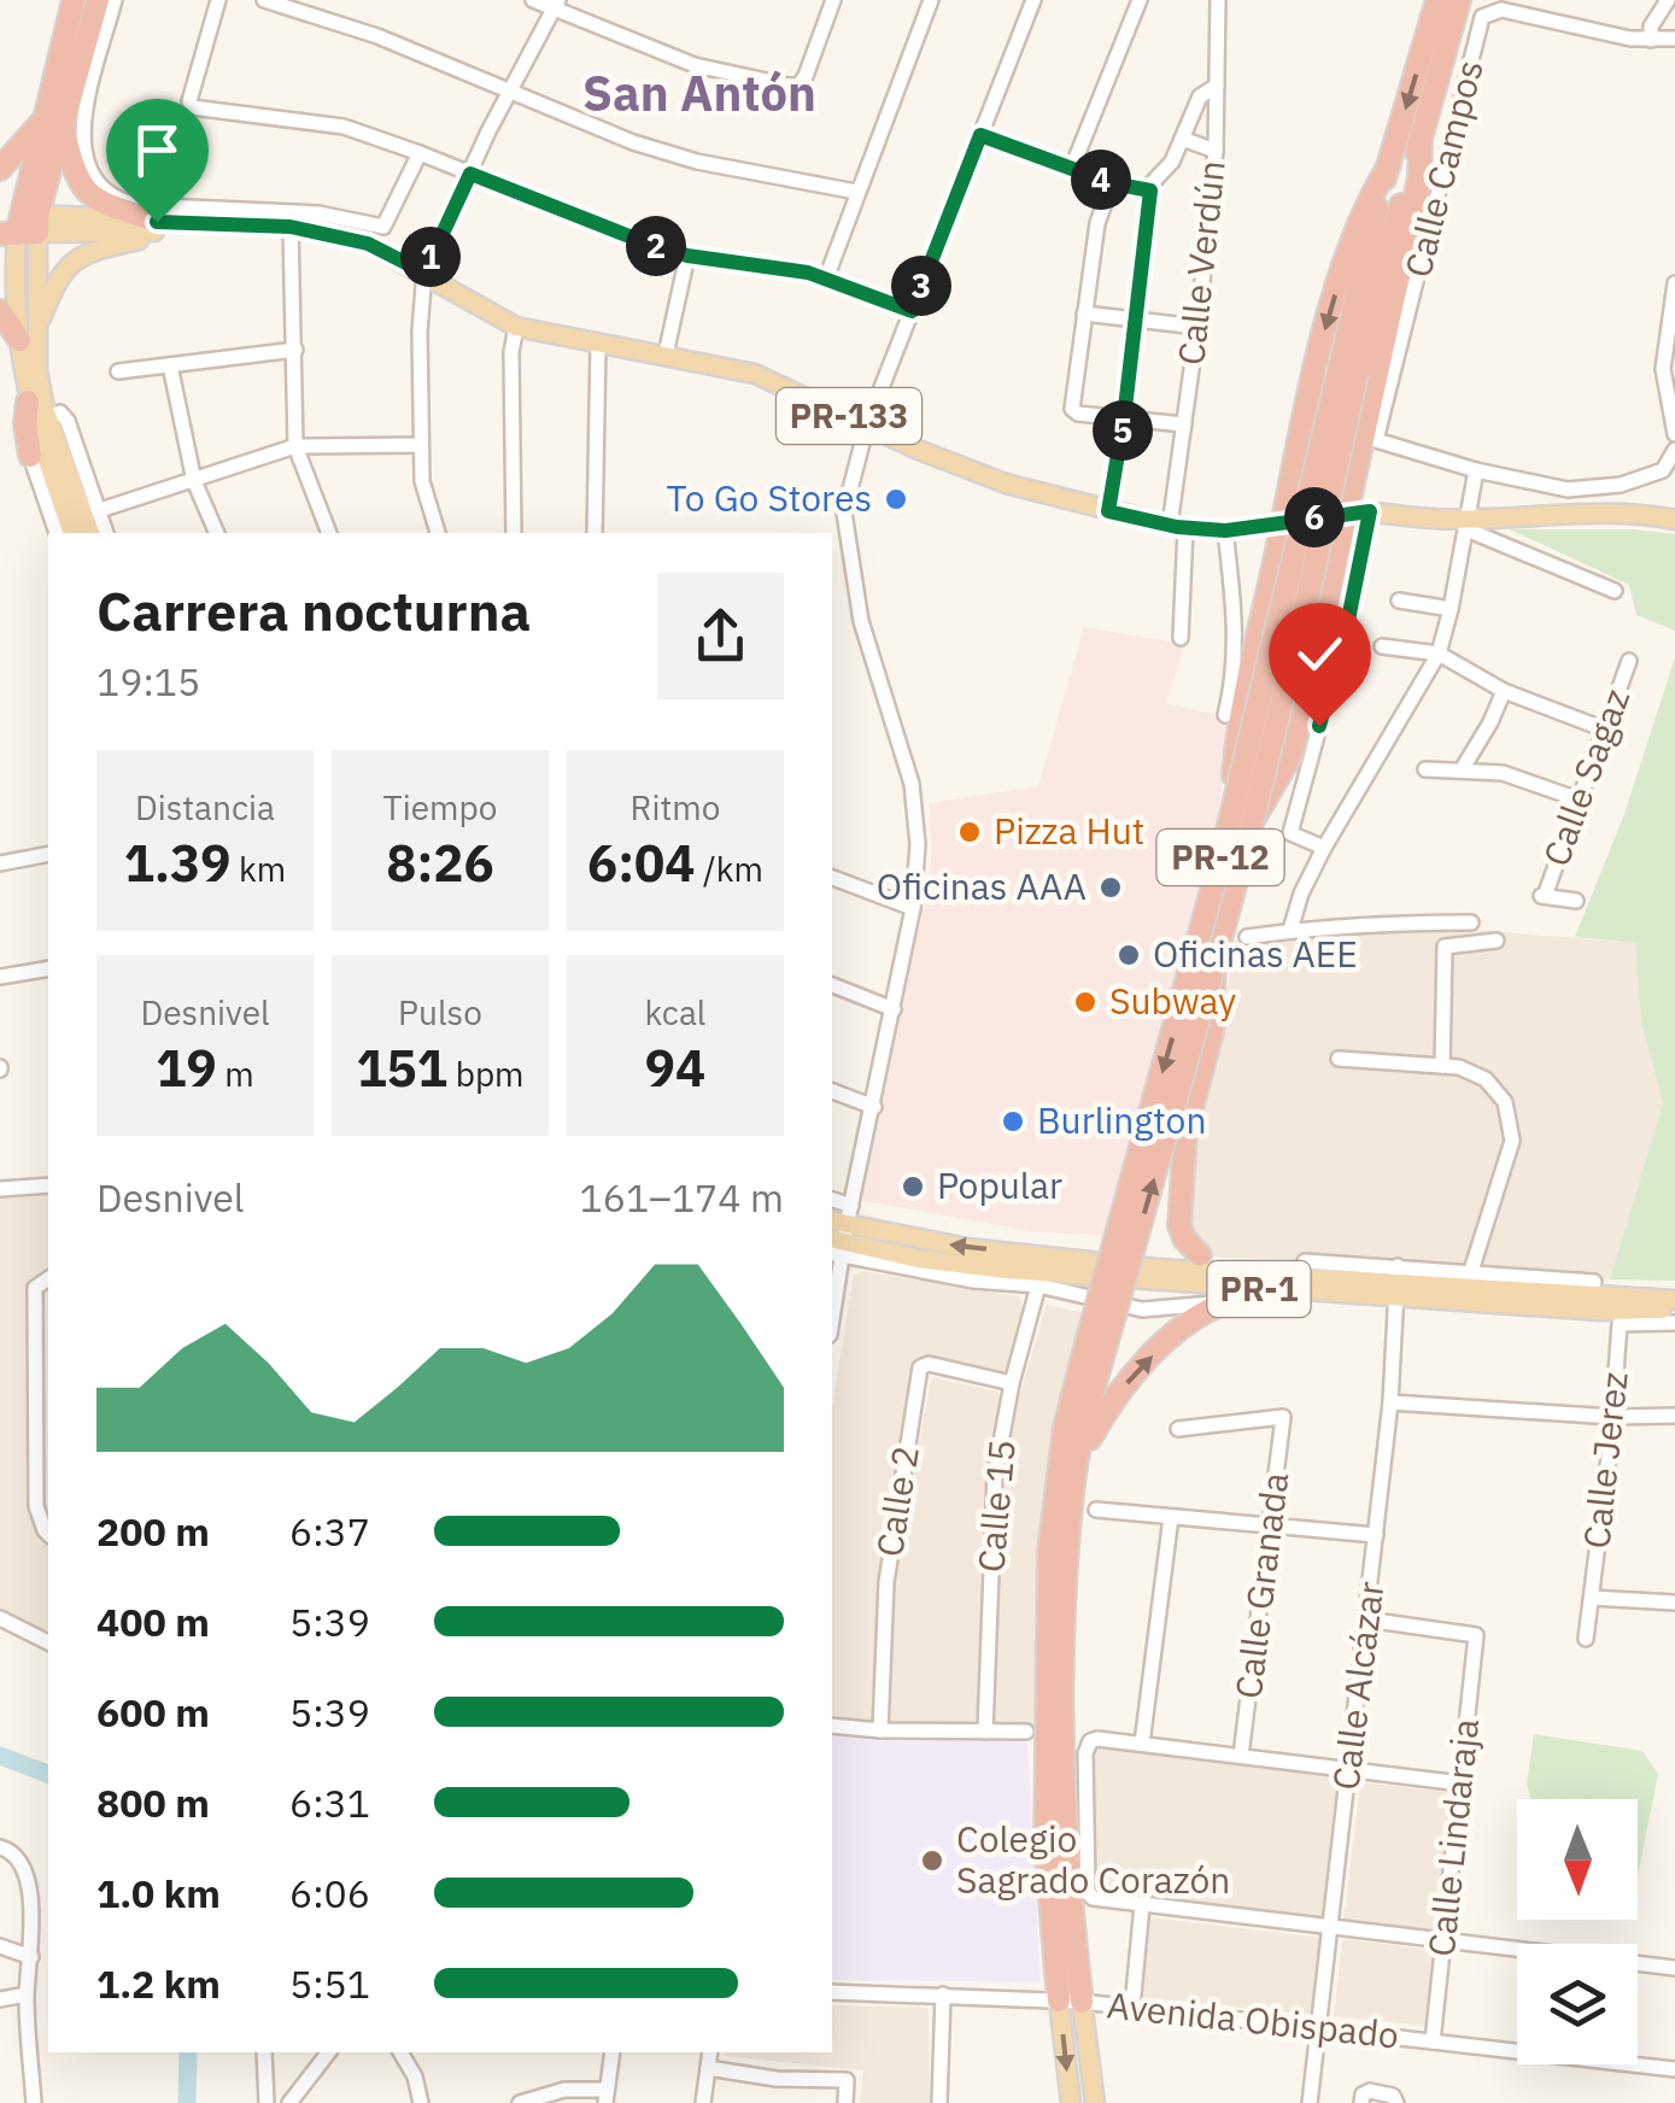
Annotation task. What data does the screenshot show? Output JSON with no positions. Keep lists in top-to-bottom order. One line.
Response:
{"streets":{"highway":["PR-12"],"main road":["PR-133","PR-1"],"street":["Calle Campos","Calle Verdún","Calle Sagaz","Calle Jerez","Calle 2","Calle 15","Calle Granada","Calle Alcázar","Calle Lindaraja","Avenida Obispado"]},"crossings":[["Calle Verdún","PR-133"],["PR-12","Avenida Obispado"],["PR-1","Calle Alcázar"],["Calle 2","Calle 15"],["Calle Alcázar","Calle Lindaraja"],["Calle Alcázar","Avenida Obispado"],["Calle Lindaraja","Avenida Obispado"]],"districts":["San Antón"],"places":["To Go Stores","Pizza Hut","Oficinas AAA","Oficinas AEE","Subway","Burlington","Popular","Colegio Sagrado Corazón"],"north":"bottom","page":{"pins":["4","2","1","3","5","6"],"heading":["Carrera nocturna","19:15"],"stats":[["Distancia","1.39 km"],["Tiempo","8:26"],["Ritmo","6:04 /km"],["Desnivel","19 m"],["Pulso","151 bpm"],["kcal","94"]],"chart":["Desnivel","161–174 m"],"list":[{"name":"200 m","note":"6:37"},{"name":"400 m","note":"5:39"},{"name":"600 m","note":"5:39"},{"name":"800 m","note":"6:31"},{"name":"1.0 km","note":"6:06"},{"name":"1.2 km","note":"5:51"}]}}
